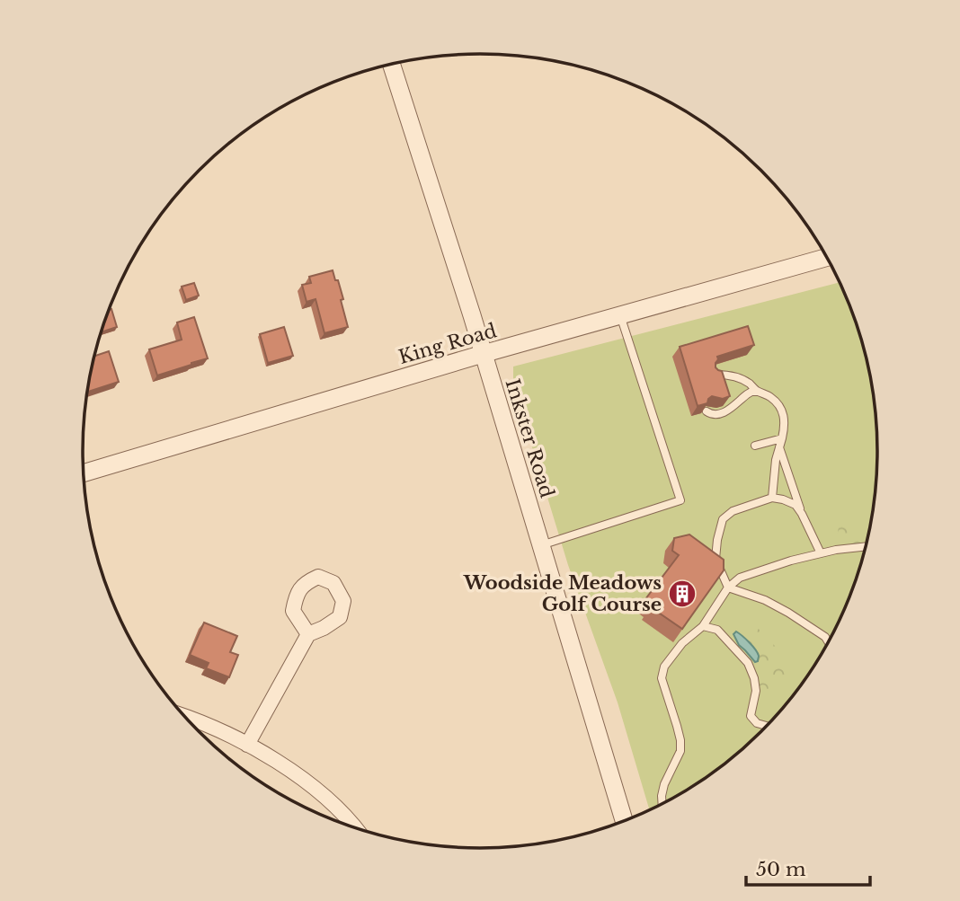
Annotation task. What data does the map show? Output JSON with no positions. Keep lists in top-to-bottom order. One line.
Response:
{"streets":{"street":["King Road","Inkster Road"]},"crossings":[["King Road","Inkster Road"]],"places":{"building":["Woodside Meadows Golf Course"]},"scale_bar":"50 m"}
